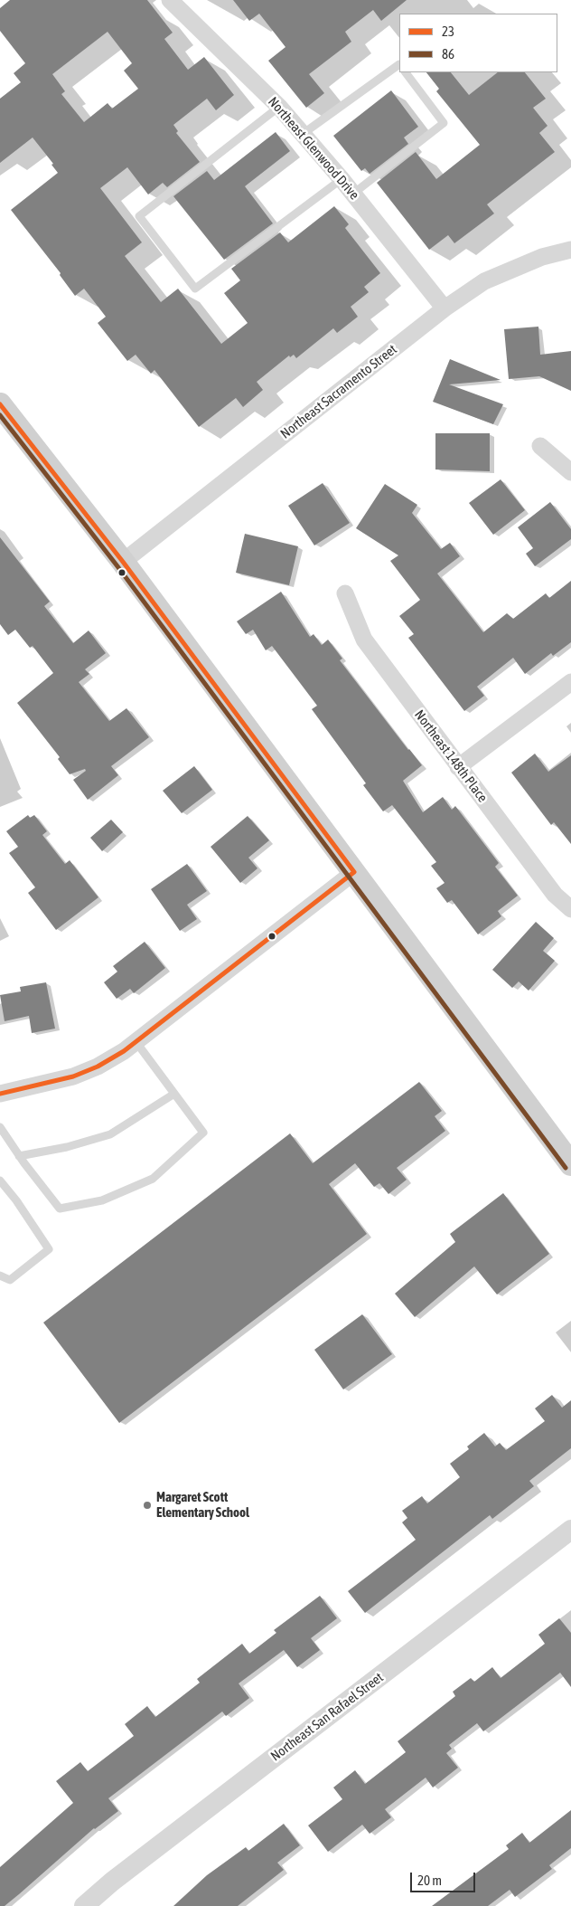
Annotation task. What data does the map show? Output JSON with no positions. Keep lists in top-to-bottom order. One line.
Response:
{"streets":{"street":["Northeast Glenwood Drive","Northeast Sacramento Street","Northeast 148th Place","Northeast San Rafael Street"]},"crossings":[["Northeast Glenwood Drive","Northeast Sacramento Street"]],"places":["Margaret Scott Elementary School"],"lines":["transit line 23","transit line 86"],"legend":["23","86"],"scale_bar":"20 m"}
